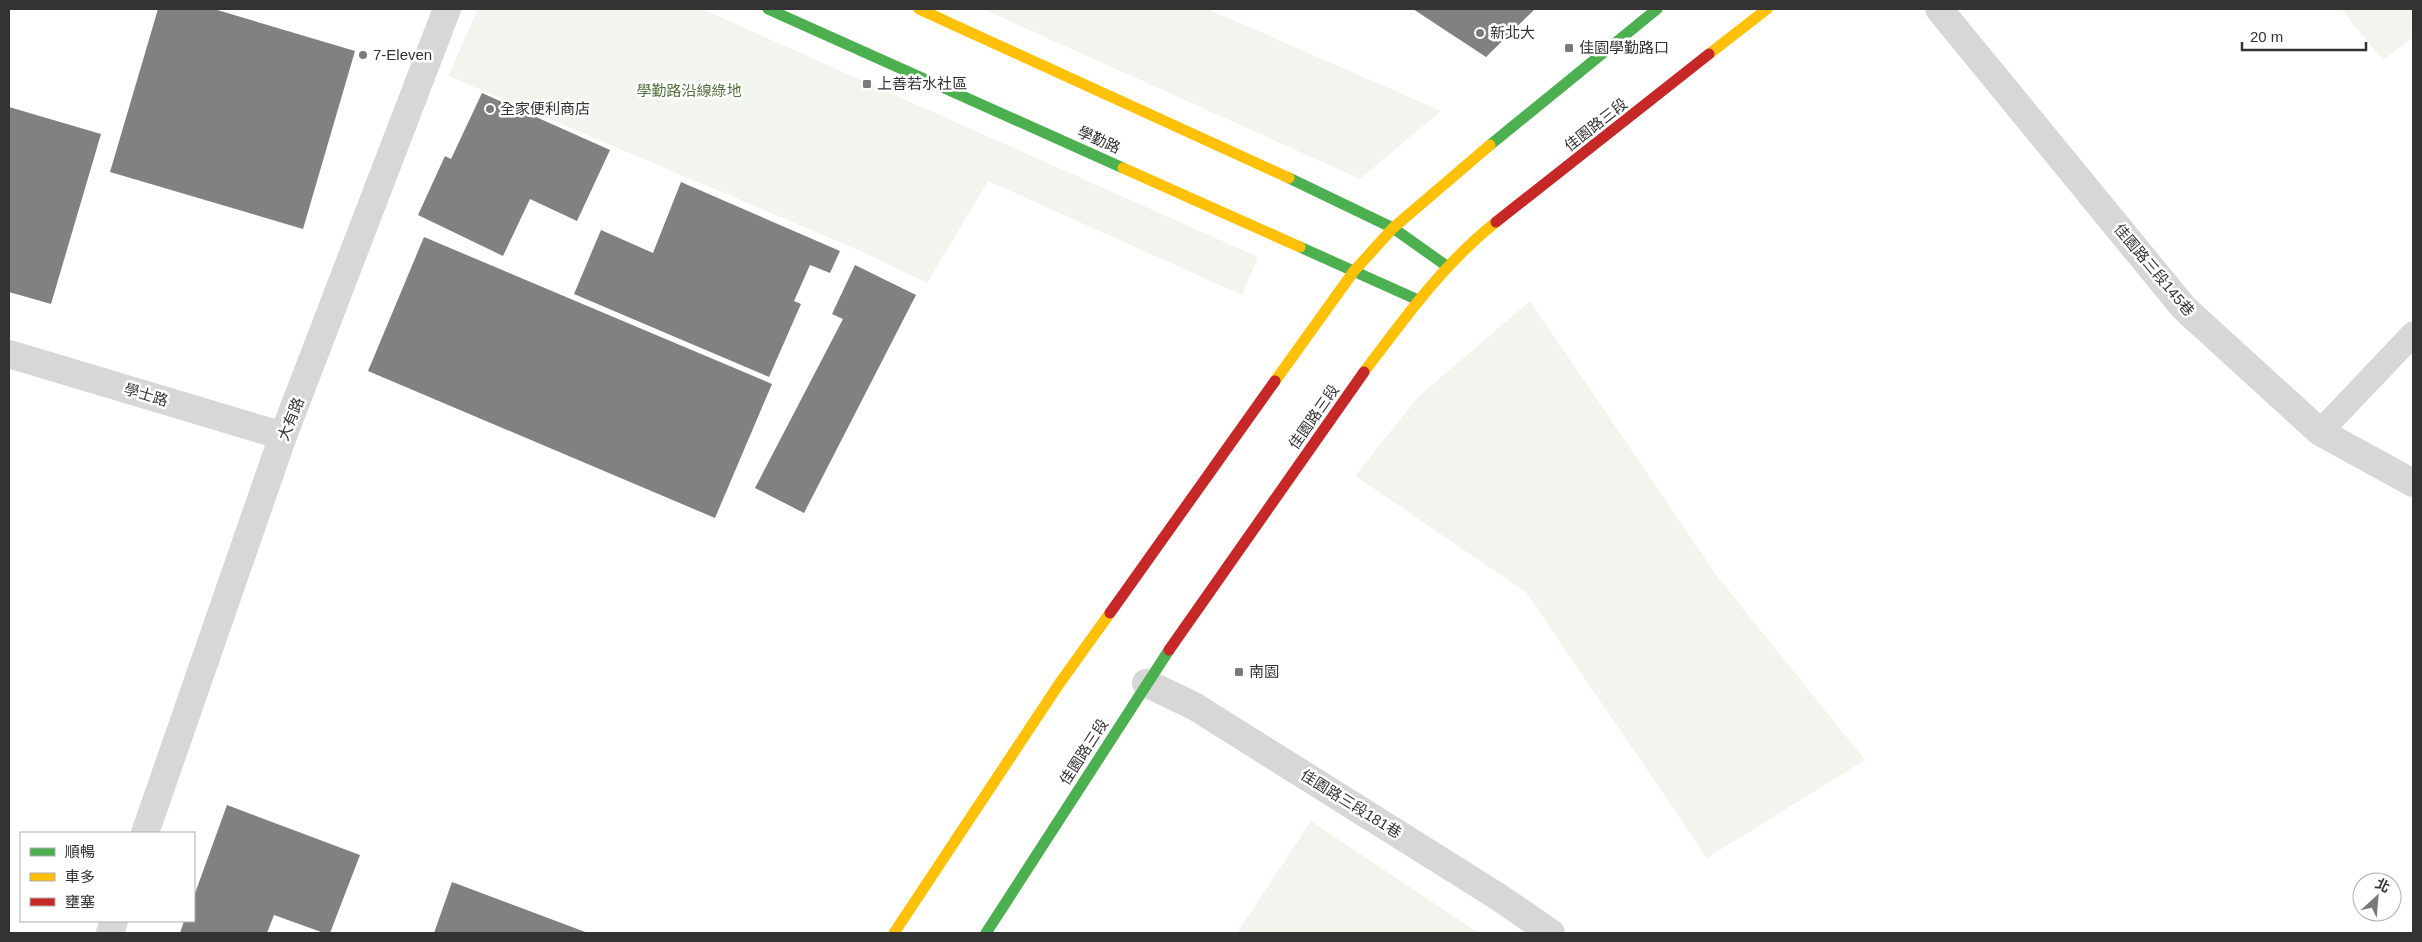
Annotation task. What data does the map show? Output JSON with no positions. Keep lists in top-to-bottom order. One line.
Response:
{"streets":{"street":["佳園路三段","學勤路","佳園路三段145巷","學士路","大有路","佳園路三段181巷"]},"crossings":[["佳園路三段","學勤路"],["佳園路三段","佳園路三段181巷"],["學士路","大有路"]],"parks":["學勤路沿線綠地"],"places":{"other":["新北大","7-Eleven","全家便利商店"],"transit":["佳園學勤路口","上善若水社區","南園"]},"legend":["順暢","車多","壅塞"],"scale_bar":"20 m","north":"top right"}
